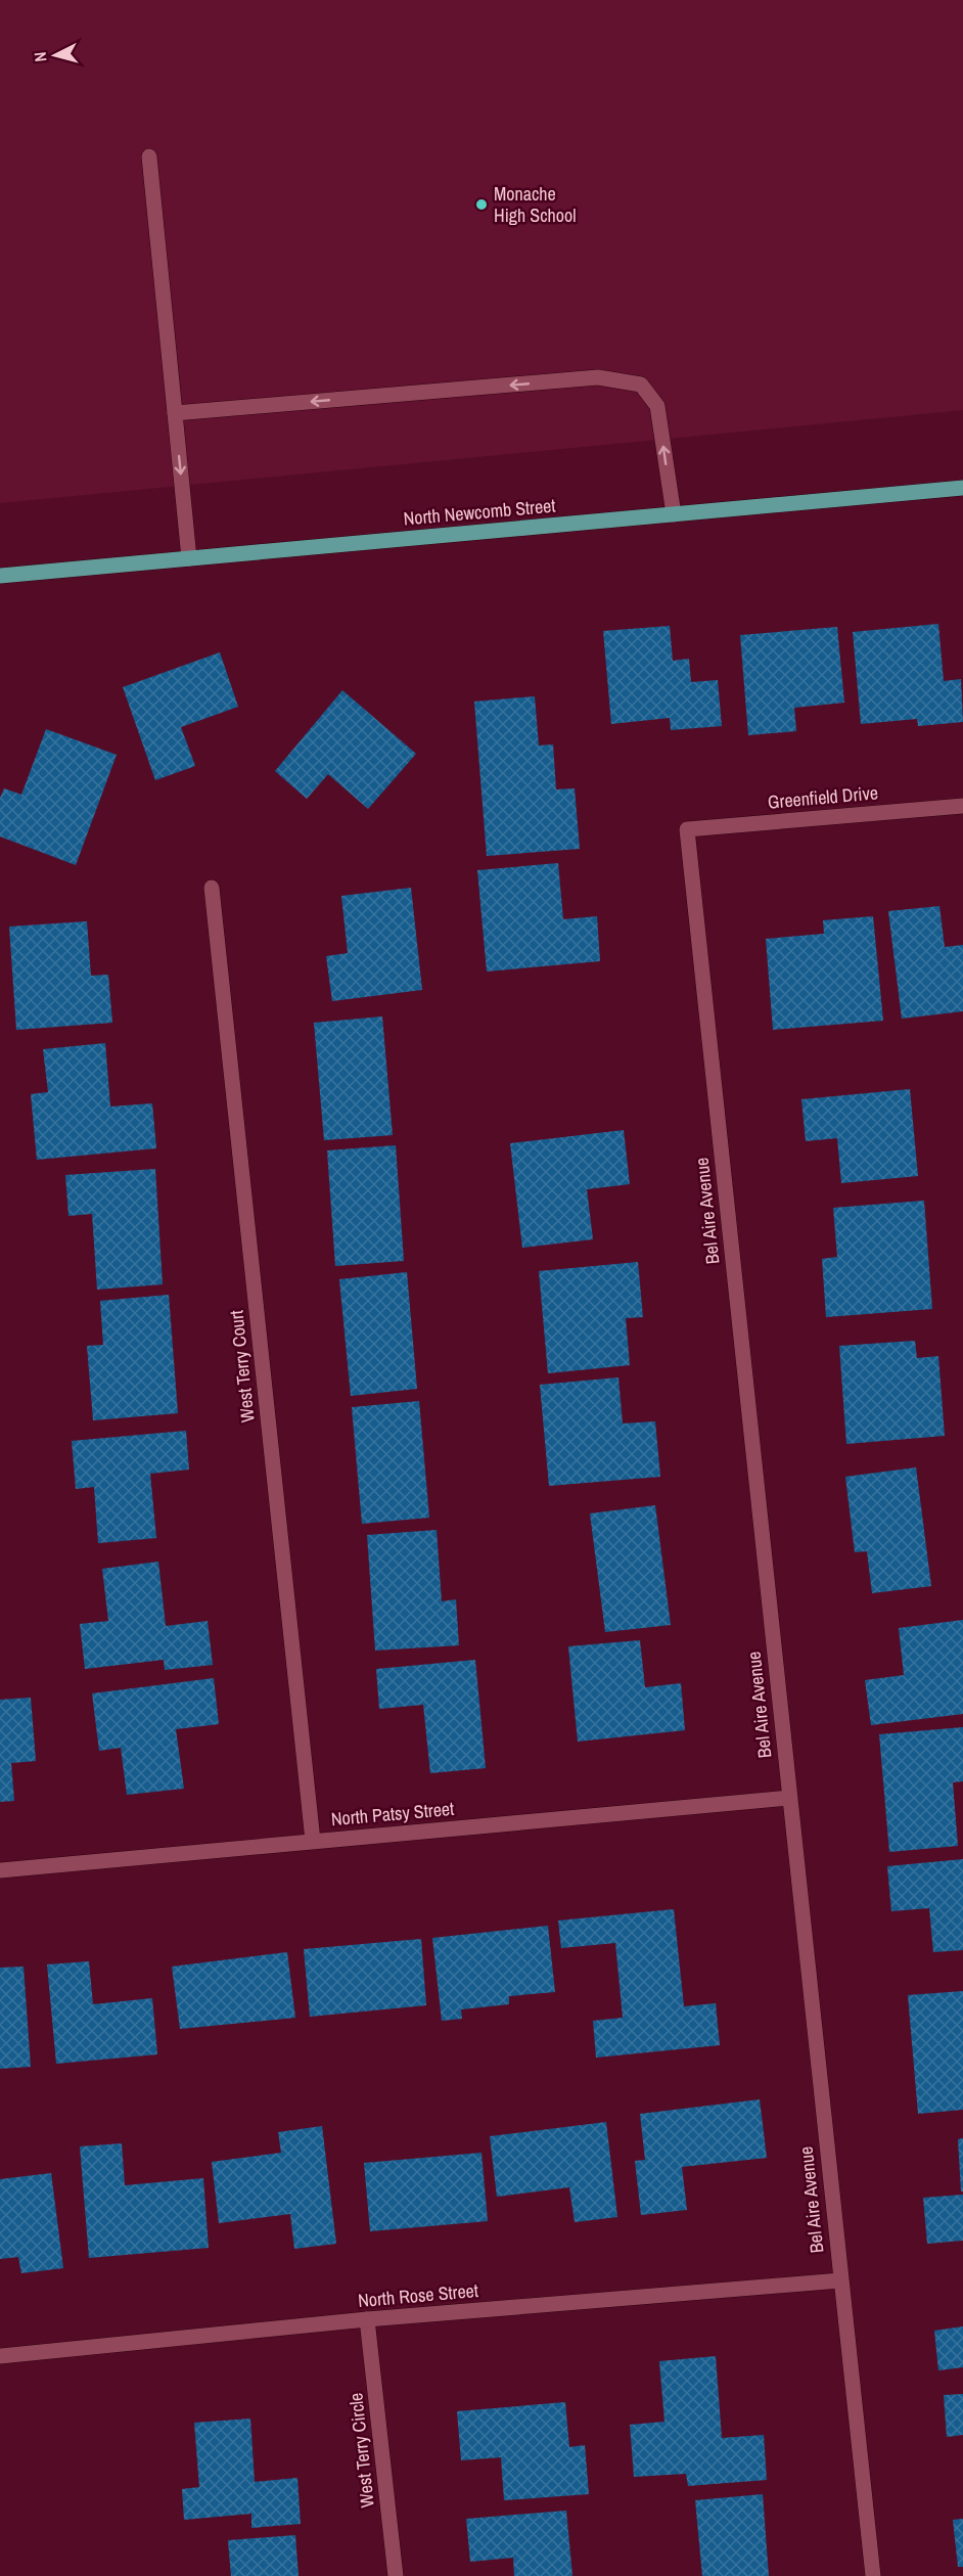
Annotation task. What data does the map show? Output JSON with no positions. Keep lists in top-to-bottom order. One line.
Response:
{"streets":{"main road":["North Newcomb Street"],"street":["Greenfield Drive","Bel Aire Avenue","West Terry Court","North Patsy Street","North Rose Street","West Terry Circle"]},"crossings":[["Greenfield Drive","Bel Aire Avenue"],["Bel Aire Avenue","North Patsy Street"],["Bel Aire Avenue","North Rose Street"],["West Terry Court","North Patsy Street"],["North Rose Street","West Terry Circle"]],"places":["Monache High School"],"north":"left"}
